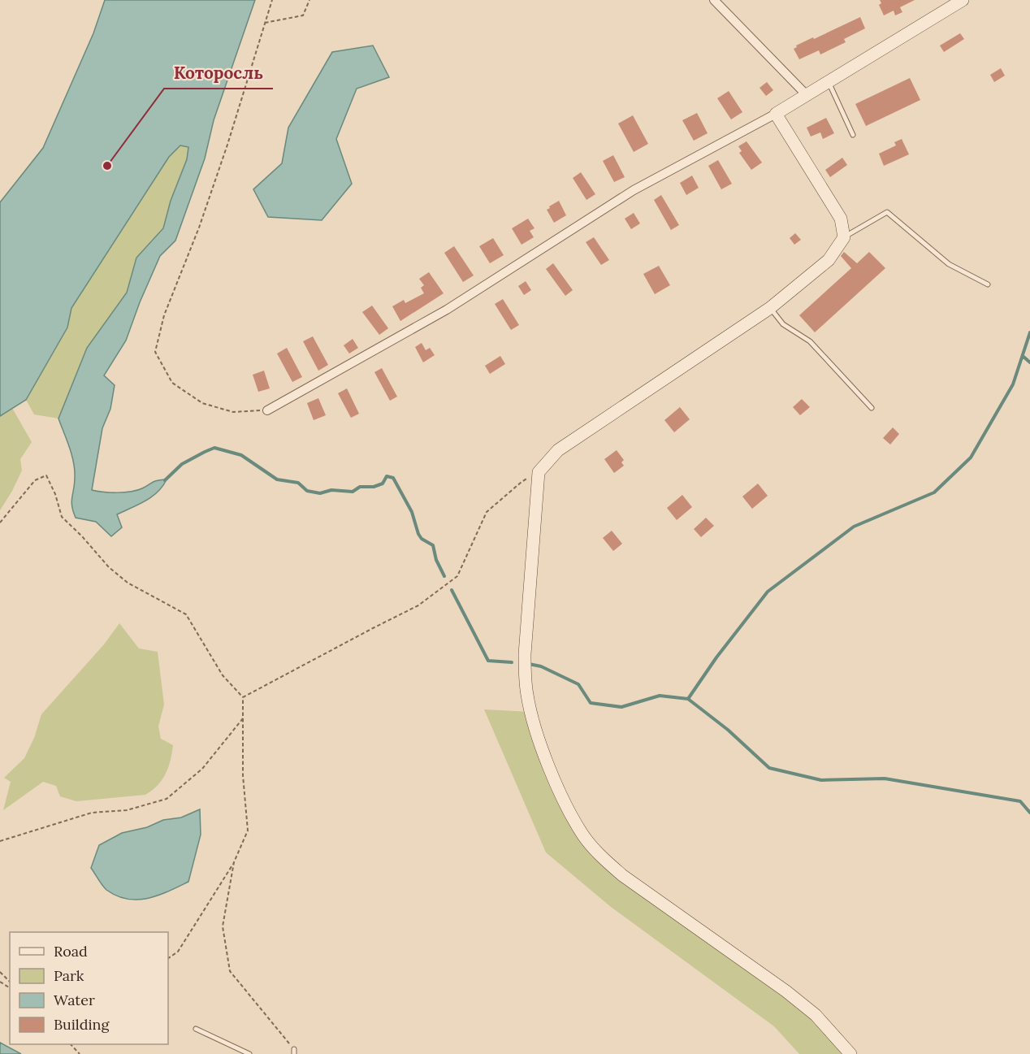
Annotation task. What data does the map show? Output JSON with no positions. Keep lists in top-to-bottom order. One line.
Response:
{"places":["Которосль"],"legend":["Road","Park","Water","Building"]}
